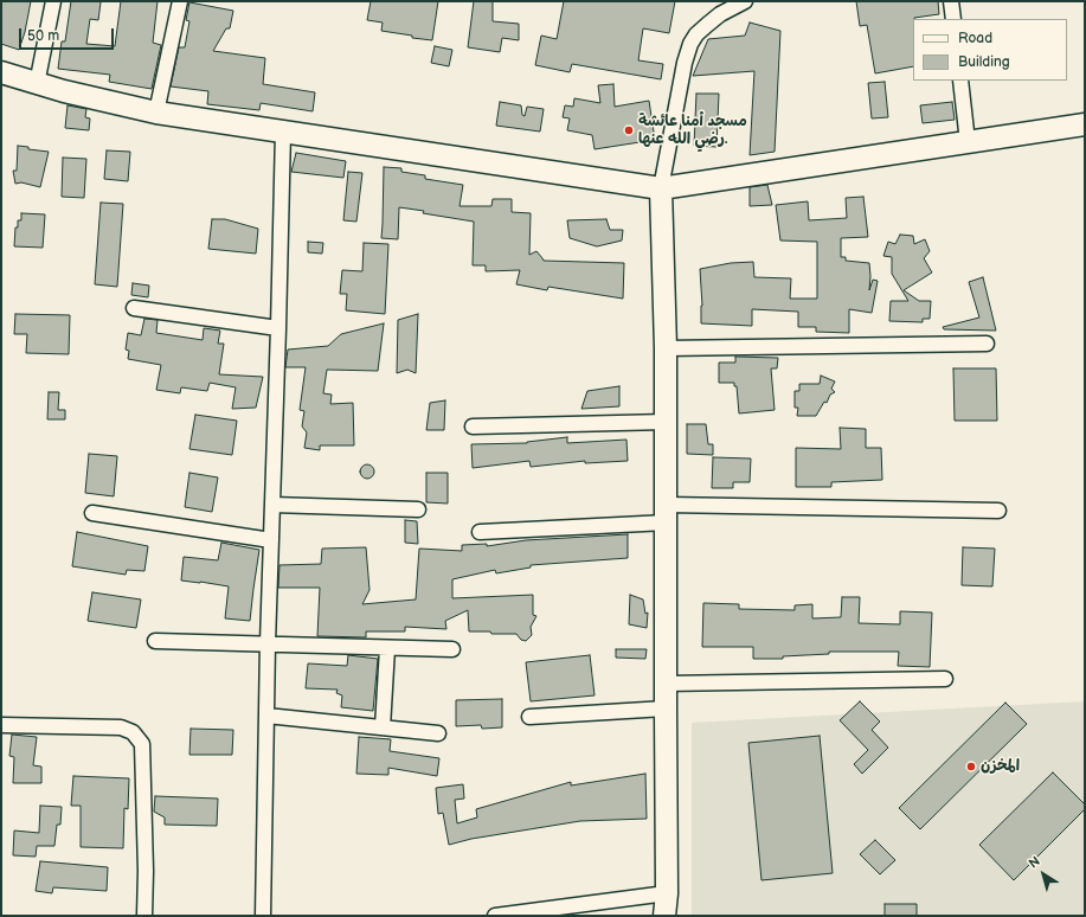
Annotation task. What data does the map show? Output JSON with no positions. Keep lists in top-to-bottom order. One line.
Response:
{"places":["مسجد أمنا عائشة رضي الله عنها.","المخزن"],"legend":["Road","Building"],"scale_bar":"50 m","north":"top left"}
